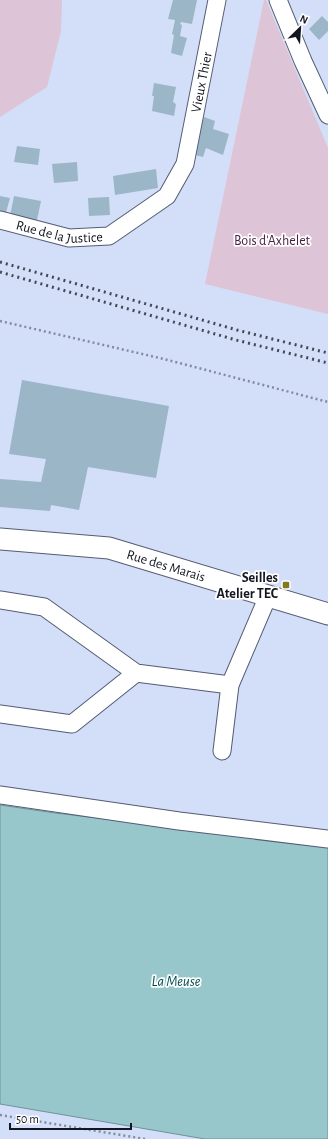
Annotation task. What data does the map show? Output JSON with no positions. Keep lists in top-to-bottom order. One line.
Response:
{"streets":{"main road":["Rue des Marais"],"street":["Vieux Thier","Rue de la Justice"]},"crossings":[["Vieux Thier","Rue de la Justice"]],"water":["La Meuse"],"parks":["Bois d'Axhelet"],"places":{"transit":["Seilles Atelier TEC"]},"scale_bar":"50 m","north":"top right"}
